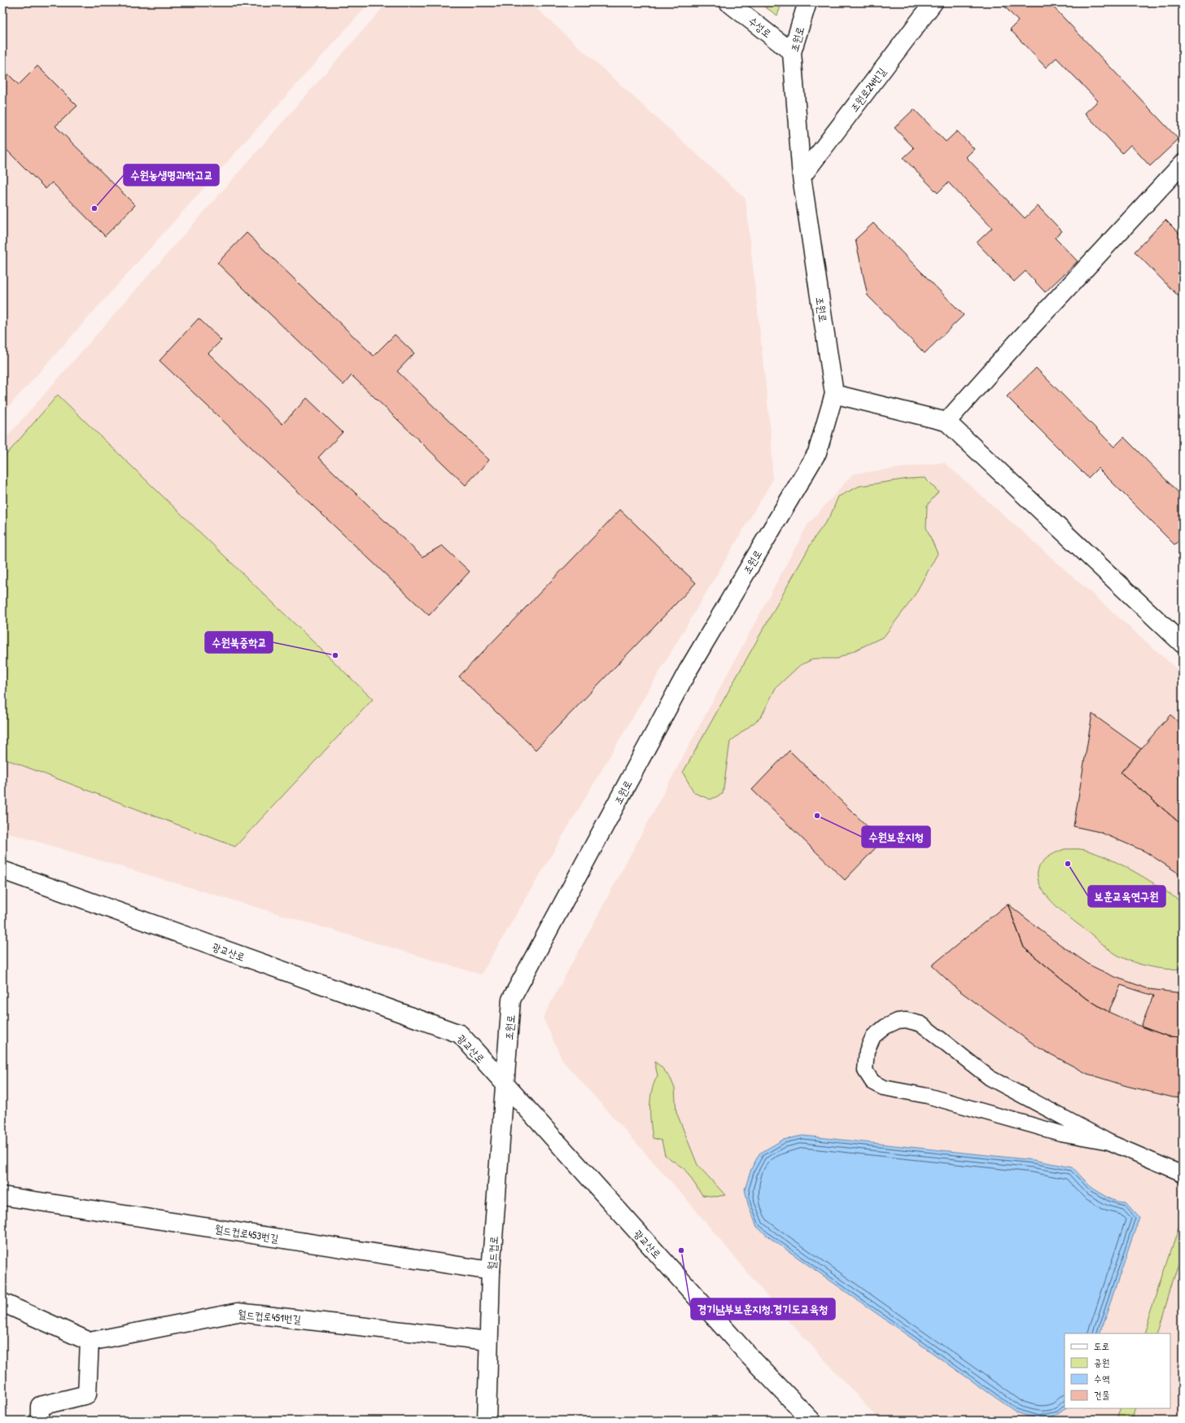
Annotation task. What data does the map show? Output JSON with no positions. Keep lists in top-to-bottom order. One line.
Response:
{"streets":{"street":["수성로","조원로","조원로24번길","광교산로","월드컵로453번길","월드컵로","월드컵로451번길"]},"crossings":[["수성로","조원로"],["조원로","조원로24번길"],["조원로","광교산로"],["조원로","월드컵로"],["광교산로","월드컵로"],["월드컵로453번길","월드컵로"],["월드컵로","월드컵로451번길"]],"places":["수원농생명과학고교","수원북중학교","수원보훈지청","보훈교육연구원","경기남부보훈지청.경기도교육청"],"legend":["도로","공원","수역","건물"]}
